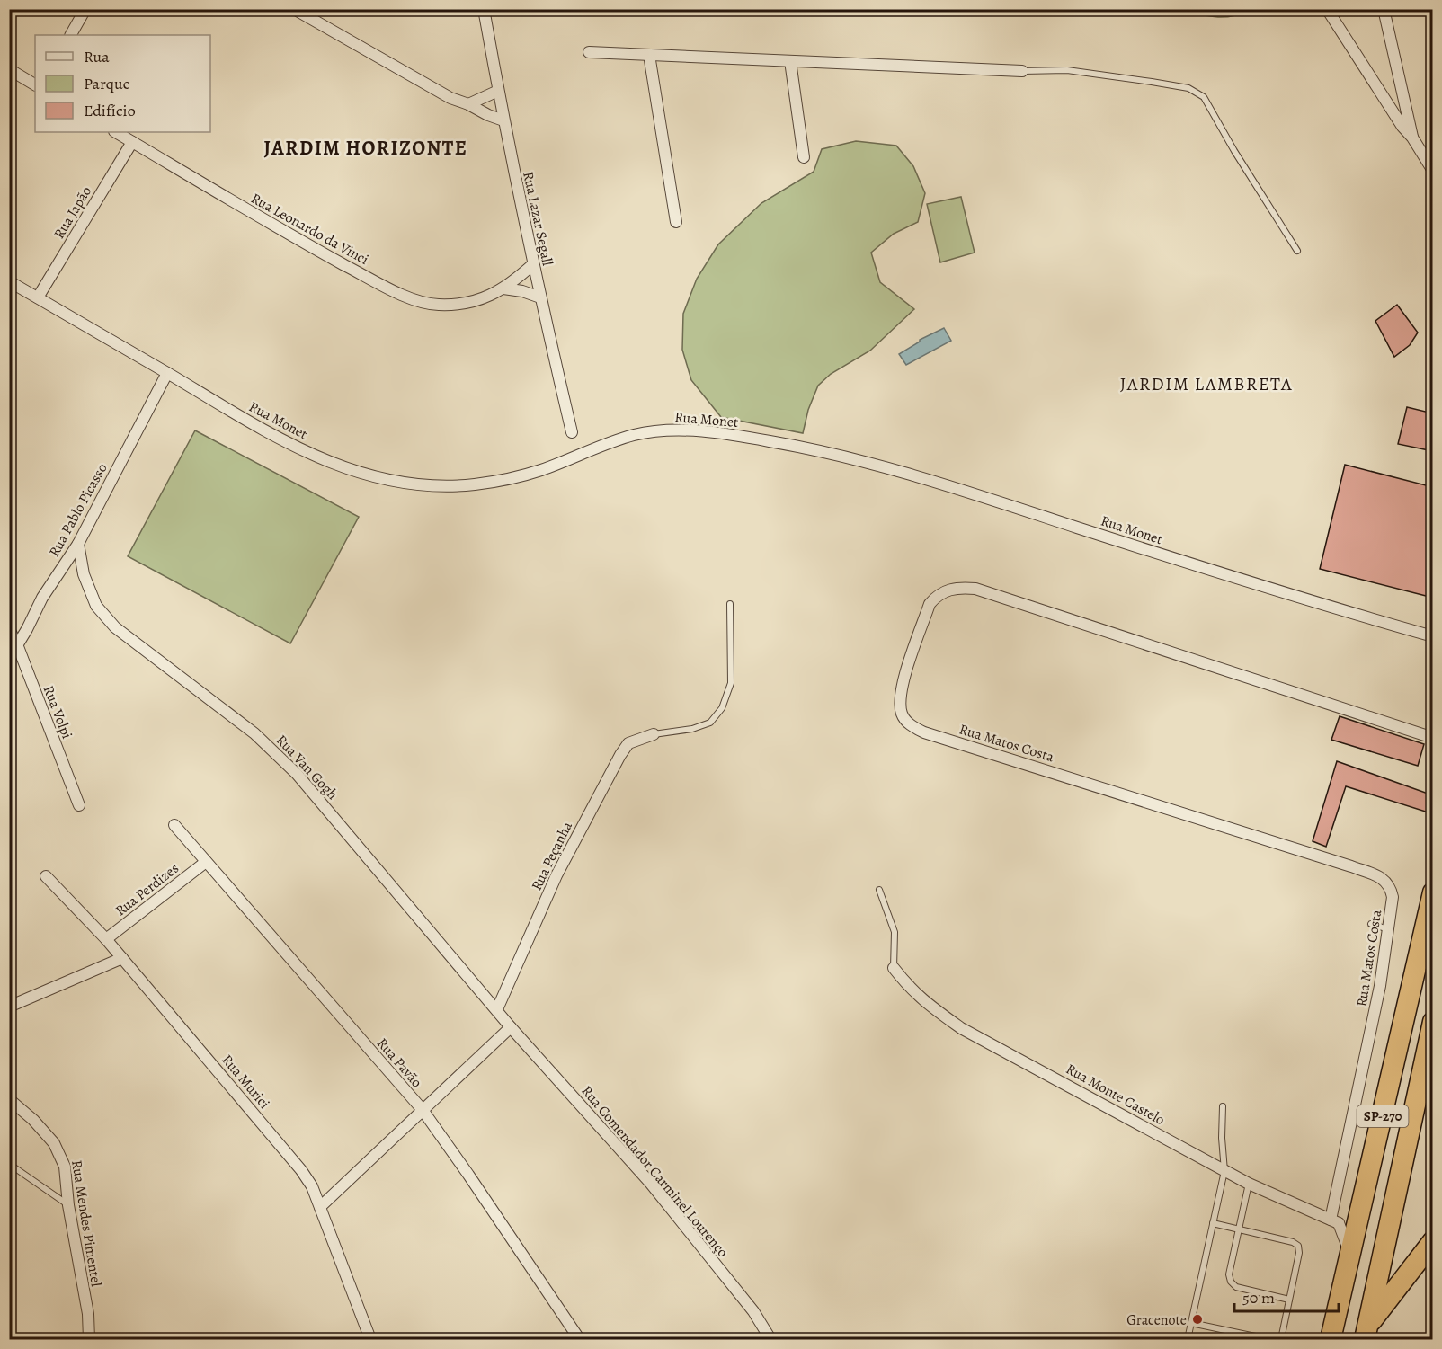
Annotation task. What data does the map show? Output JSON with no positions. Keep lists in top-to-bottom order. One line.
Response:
{"streets":{"highway":["SP-270"],"street":["Rua Japão","Rua Lazar Segall","Rua Leonardo da Vinci","Rua Monet","Rua Pablo Picasso","Rua Volpi","Rua Matos Costa","Rua Van Gogh","Rua Peçanha","Rua Perdizes","Rua Pavão","Rua Murici","Rua Monte Castelo","Rua Comendador Carminel Lourenço","Rua Mendes Pimentel"]},"crossings":[["Rua Japão","Rua Leonardo da Vinci"],["Rua Japão","Rua Monet"],["Rua Lazar Segall","Rua Leonardo da Vinci"],["Rua Monet","Rua Pablo Picasso"],["Rua Pablo Picasso","Rua Volpi"],["Rua Pablo Picasso","Rua Van Gogh"],["Rua Matos Costa","Rua Monte Castelo"],["Rua Van Gogh","Rua Peçanha"],["Rua Van Gogh","Rua Comendador Carminel Lourenço"],["Rua Perdizes","Rua Pavão"],["Rua Perdizes","Rua Murici"]],"districts":["JARDIM HORIZONTE","JARDIM LAMBRETA"],"places":["Gracenote"],"legend":["Rua","Parque","Edifício"],"scale_bar":"50 m"}
